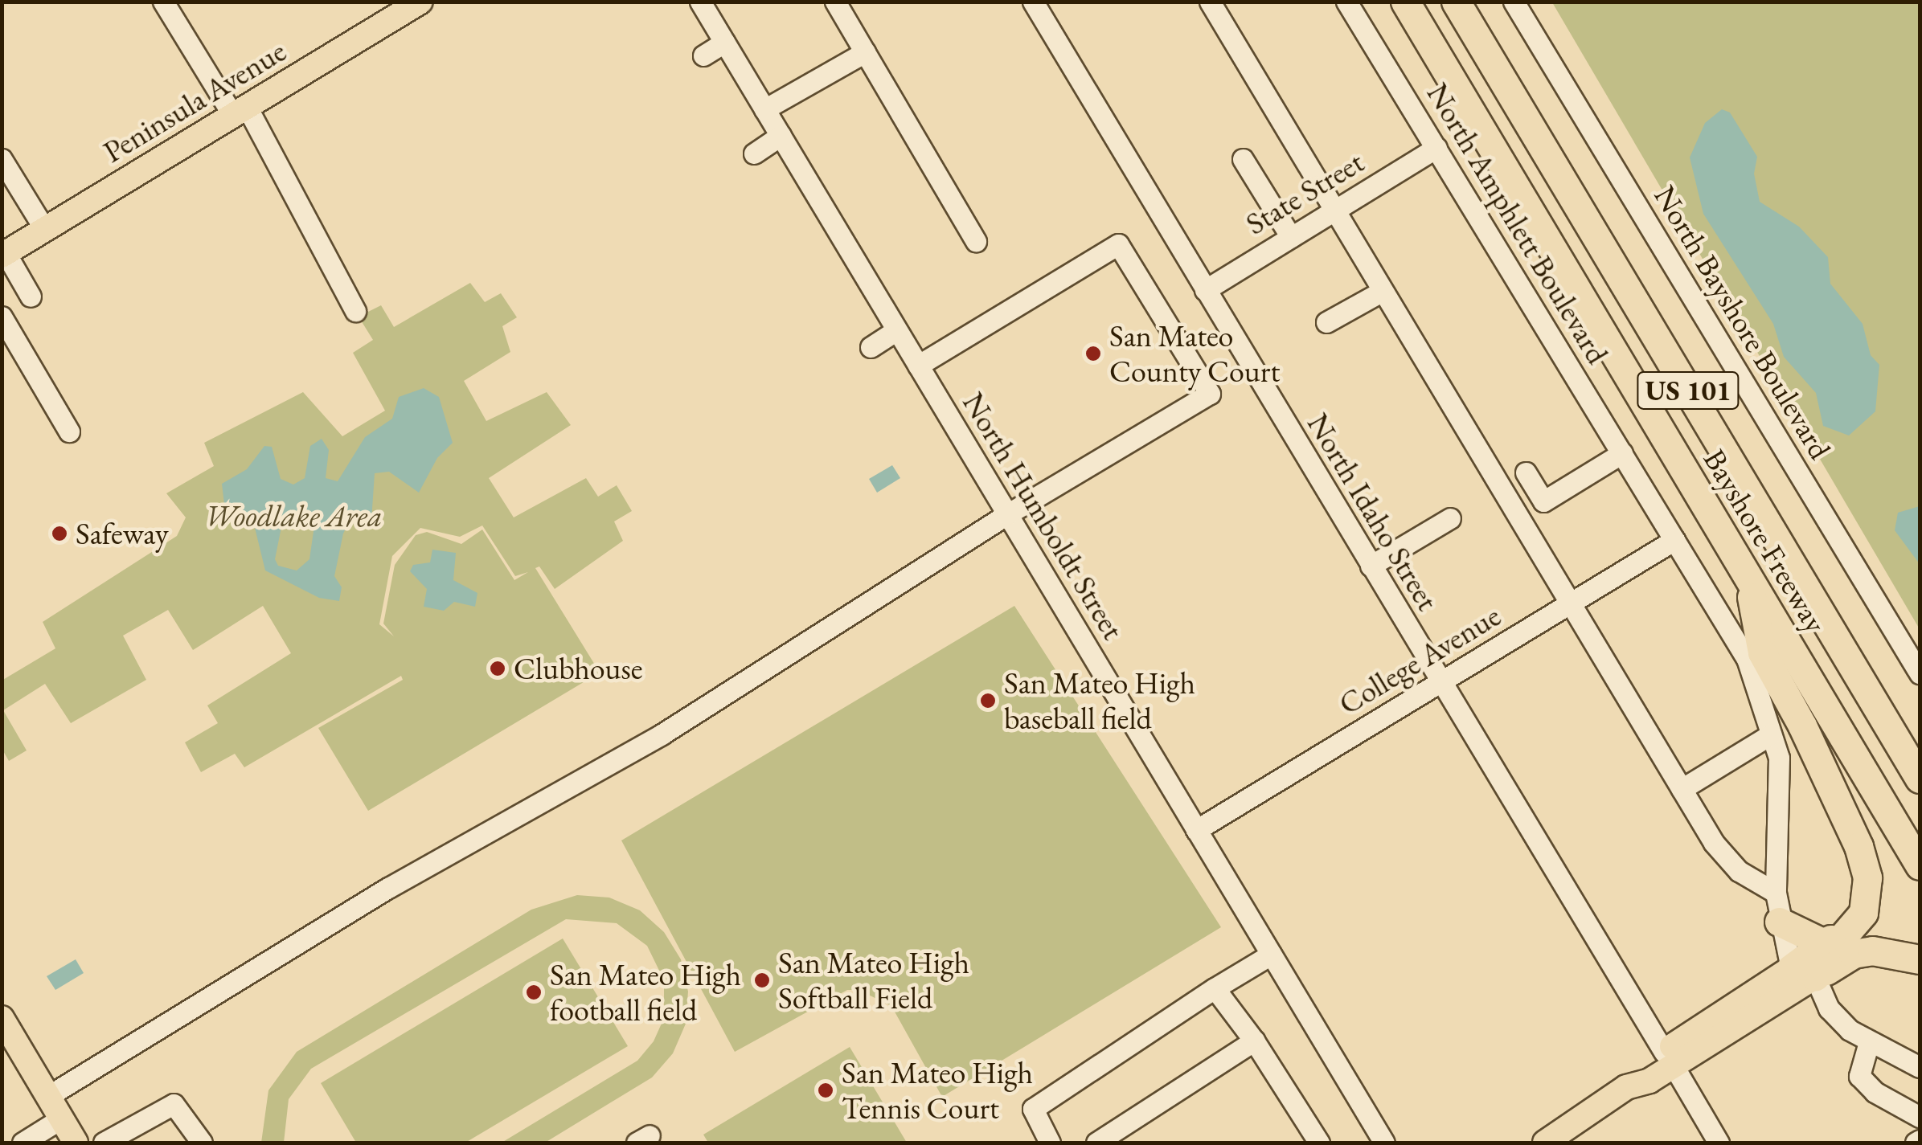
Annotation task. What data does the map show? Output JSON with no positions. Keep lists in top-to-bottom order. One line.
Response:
{"streets":{"highway":["US 101","Bayshore Freeway"],"main road":["Peninsula Avenue"],"street":["State Street","North Amphlett Boulevard","North Bayshore Boulevard","North Idaho Street","North Humboldt Street","College Avenue"]},"crossings":[["State Street","North Amphlett Boulevard"],["State Street","North Idaho Street"],["North Amphlett Boulevard","College Avenue"],["North Idaho Street","College Avenue"],["North Humboldt Street","College Avenue"]],"parks":["Woodlake Area"],"places":["San Mateo County Court","Safeway","Clubhouse","San Mateo High baseball field","San Mateo High Softball Field","San Mateo High football field","San Mateo High Tennis Court"]}
